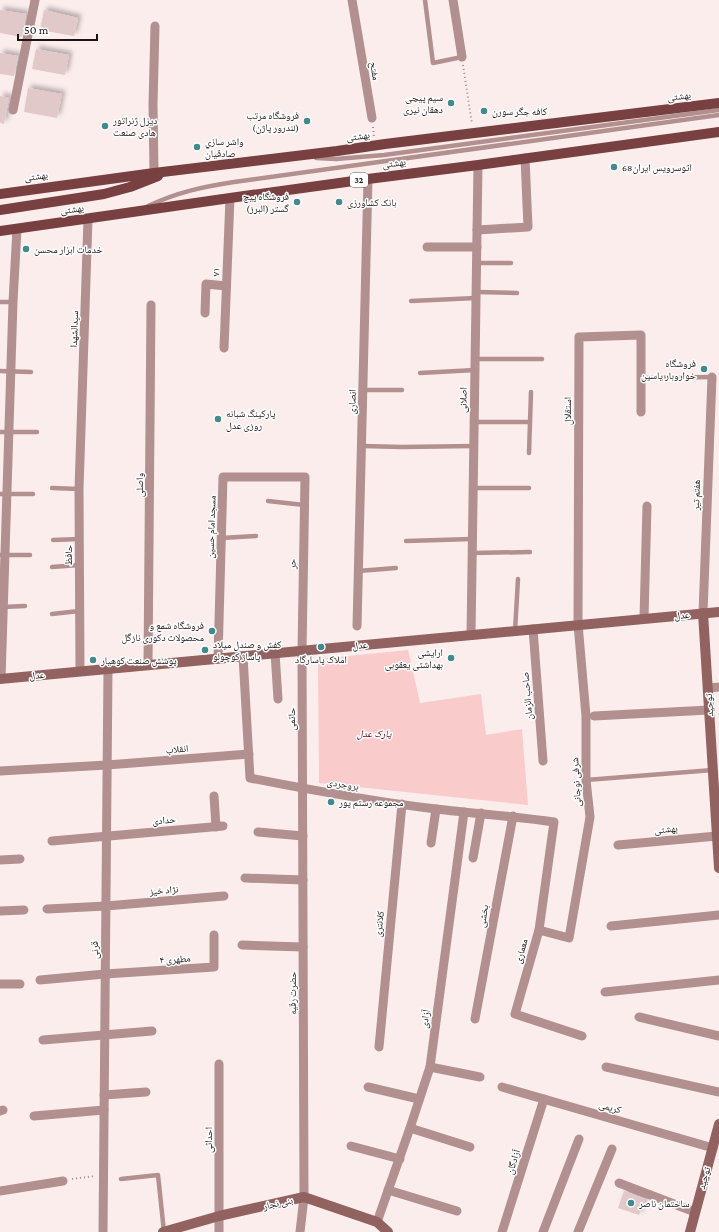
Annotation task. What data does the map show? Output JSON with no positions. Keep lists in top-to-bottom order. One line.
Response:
{"streets":{"main road":["بهشتی","بهشتى","32"],"street":["مفتح","۷۱","سیدالشهدا","اصلانی","انصاری","استقلال","واصلی","هفتم تیر","مسجد امام حسین","حافظ","حر","عدل","صاحب الزمان","توحید","حاتمی","انقلاب","شرفی نوجانی","بروجردی","حدادی","نژاد خیز","بخشی","کلانتری","قرنی","معماری","مطهری ۴","حضرت رقیه","آزادی","کریمی","احداثی","آزادگان","بنی نجار"]},"crossings":[["بهشتی","توحید"],["بهشتى","۷۱"],["بهشتى","سیدالشهدا"],["بهشتى","اصلانی"],["بهشتى","انصاری"],["سیدالشهدا","حافظ"],["اصلانی","عدل"],["استقلال","عدل"],["استقلال","شرفی نوجانی"],["واصلی","عدل"],["هفتم تیر","عدل"],["هفتم تیر","توحید"],["مسجد امام حسین","حر"],["مسجد امام حسین","عدل"],["حافظ","عدل"],["حر","عدل"],["حر","حاتمی"],["عدل","صاحب الزمان"],["عدل","توحید"],["عدل","حاتمی"],["عدل","شرفی نوجانی"],["عدل","بروجردی"],["عدل","قرنی"],["توحید","کریمی"],["حاتمی","بروجردی"],["حاتمی","حضرت رقیه"],["انقلاب","بروجردی"],["انقلاب","قرنی"],["شرفی نوجانی","معماری"],["بروجردی","بخشی"],["بروجردی","کلانتری"],["بروجردی","معماری"],["بروجردی","حضرت رقیه"],["بروجردی","آزادی"],["حدادی","قرنی"],["نژاد خیز","قرنی"],["قرنی","مطهری ۴"],["حضرت رقیه","بنی نجار"],["آزادی","بنی نجار"],["کریمی","آزادگان"],["احداثی","بنی نجار"]],"parks":["پارک عدل"],"places":["سیم پیچی دهقان نیری","کافه جگر سورن","فروشگاه مرتب (لندرور پاژن)","دیزل ژنراتور هادی صنعت","واشر سازي صادقیان","اتوسرویس ایران68","فروشگاه پیچ گستر (البرز)","بانک کشاورزی","خدمات ابزار محسن","فروشگاه خواروبار یاسین","پارکینگ شبانه روزی عدل","فروشگاه شمع و محصولات دکوری نازگل","املاک پاسارگاد","کفش و صندل میلاد پاساژ کوچولو","ارایشی بهداشتی یعقوبی","پوشش صنعت کوهیار","مجموعه رستم پور","ساختمان ناصر"],"scale_bar":"50 m"}
